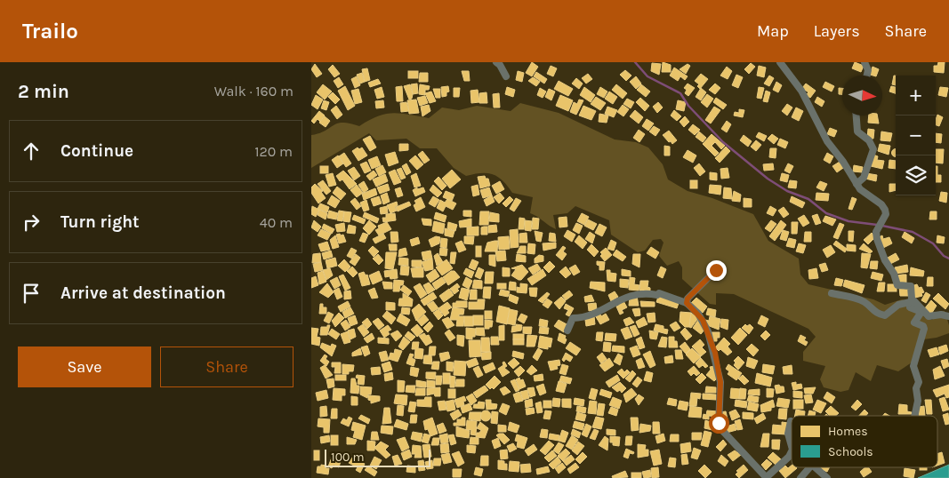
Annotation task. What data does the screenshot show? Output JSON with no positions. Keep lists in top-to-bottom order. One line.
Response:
{"legend":["Homes","Schools"],"scale_bar":"100 m","north":"right","page":{"header":"Trailo","nav":["Map","Layers","Share"],"heading":["2 min","Walk · 160 m"],"map_buttons":["+","−"],"list":[["Continue","120 m"],["Turn right","40 m"],"Arrive at destination"],"buttons":["Save","Share"],"scale":"100 m"}}
